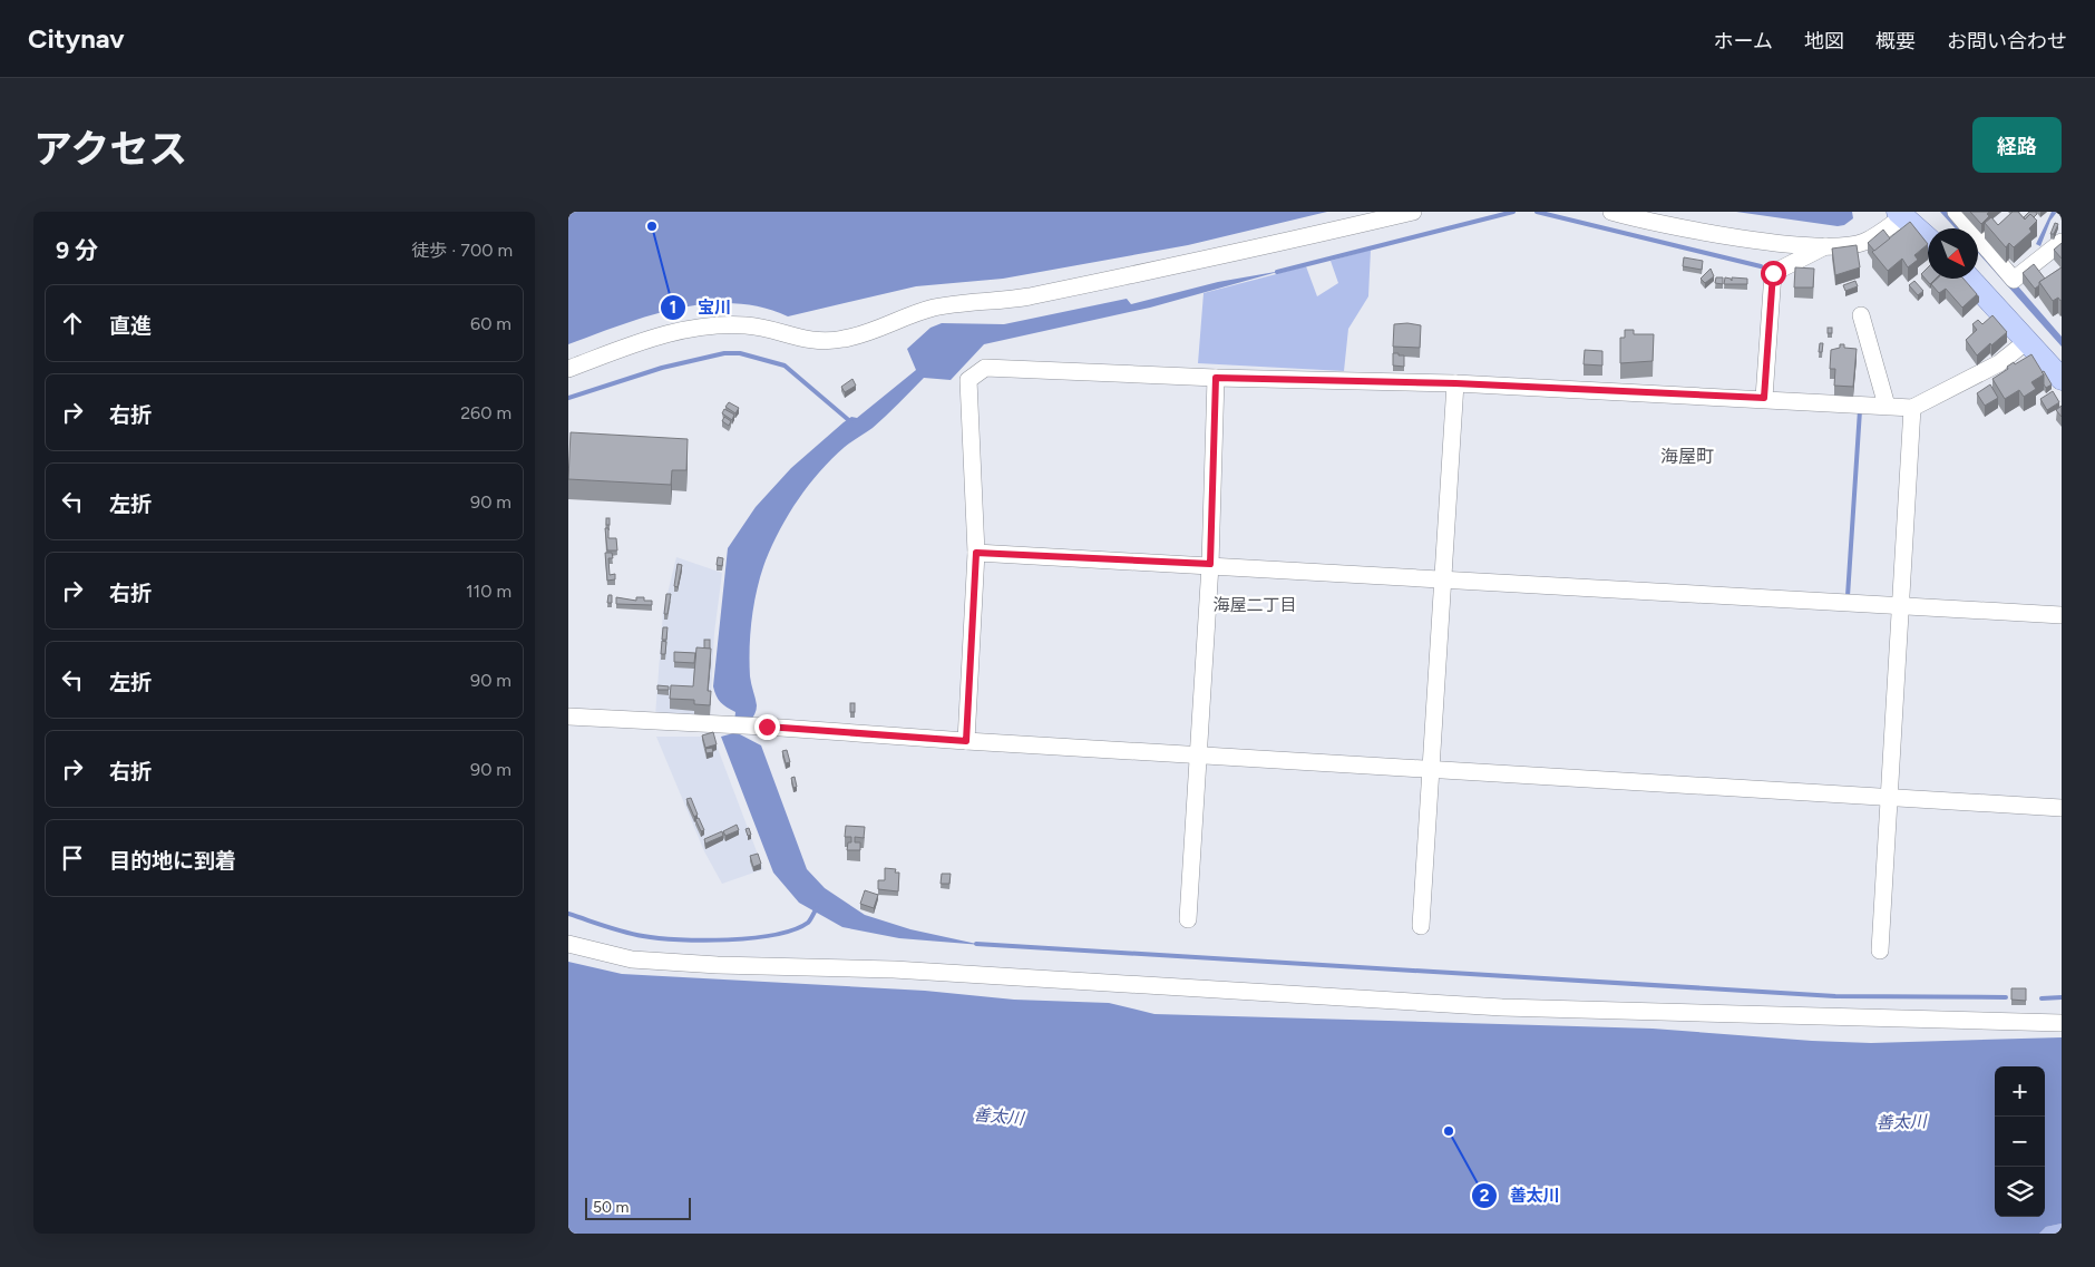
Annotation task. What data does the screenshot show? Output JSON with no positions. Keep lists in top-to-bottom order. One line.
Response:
{"districts":["海屋町","海屋二丁目"],"water":["善太川"],"places":["宝川","善太川"],"scale_bar":"50 m","north":"bottom right","page":{"header":"Citynav","nav":["ホーム","地図","概要","お問い合わせ"],"title":"アクセス","buttons":"経路","heading":["9 分","徒歩 · 700 m"],"list":[["直進","60 m"],["右折","260 m"],["左折","90 m"],["右折","110 m"],["左折","90 m"],["右折","90 m"],"目的地に到着"],"map_buttons":["+","−"],"scale":"50 m"}}
